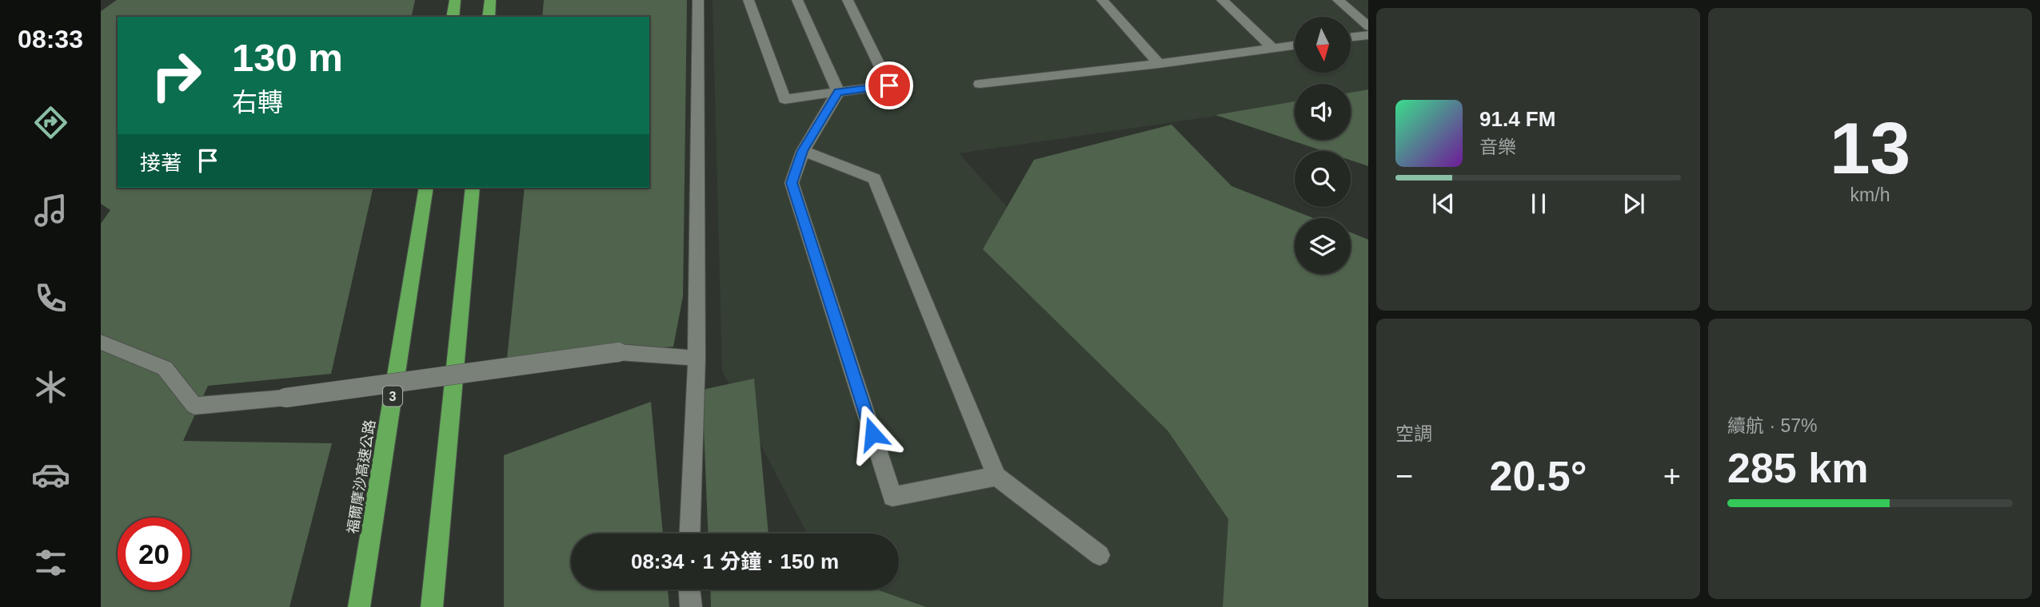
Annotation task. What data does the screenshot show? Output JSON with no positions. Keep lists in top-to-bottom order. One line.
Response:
{"streets":{"highway":["3","福爾摩沙高速公路"]},"north":"bottom","page":{"tabs":"08:33","tile":[["13","km/h"],"空調",["續航 · 57%","285 km"]],"turn":["130 m","右轉"],"song":["91.4 FM","音樂"],"then":"接著","heat":["−","20.5°","+"],"limit":"20","trip":"08:34 · 1 分鐘 · 150 m"}}
